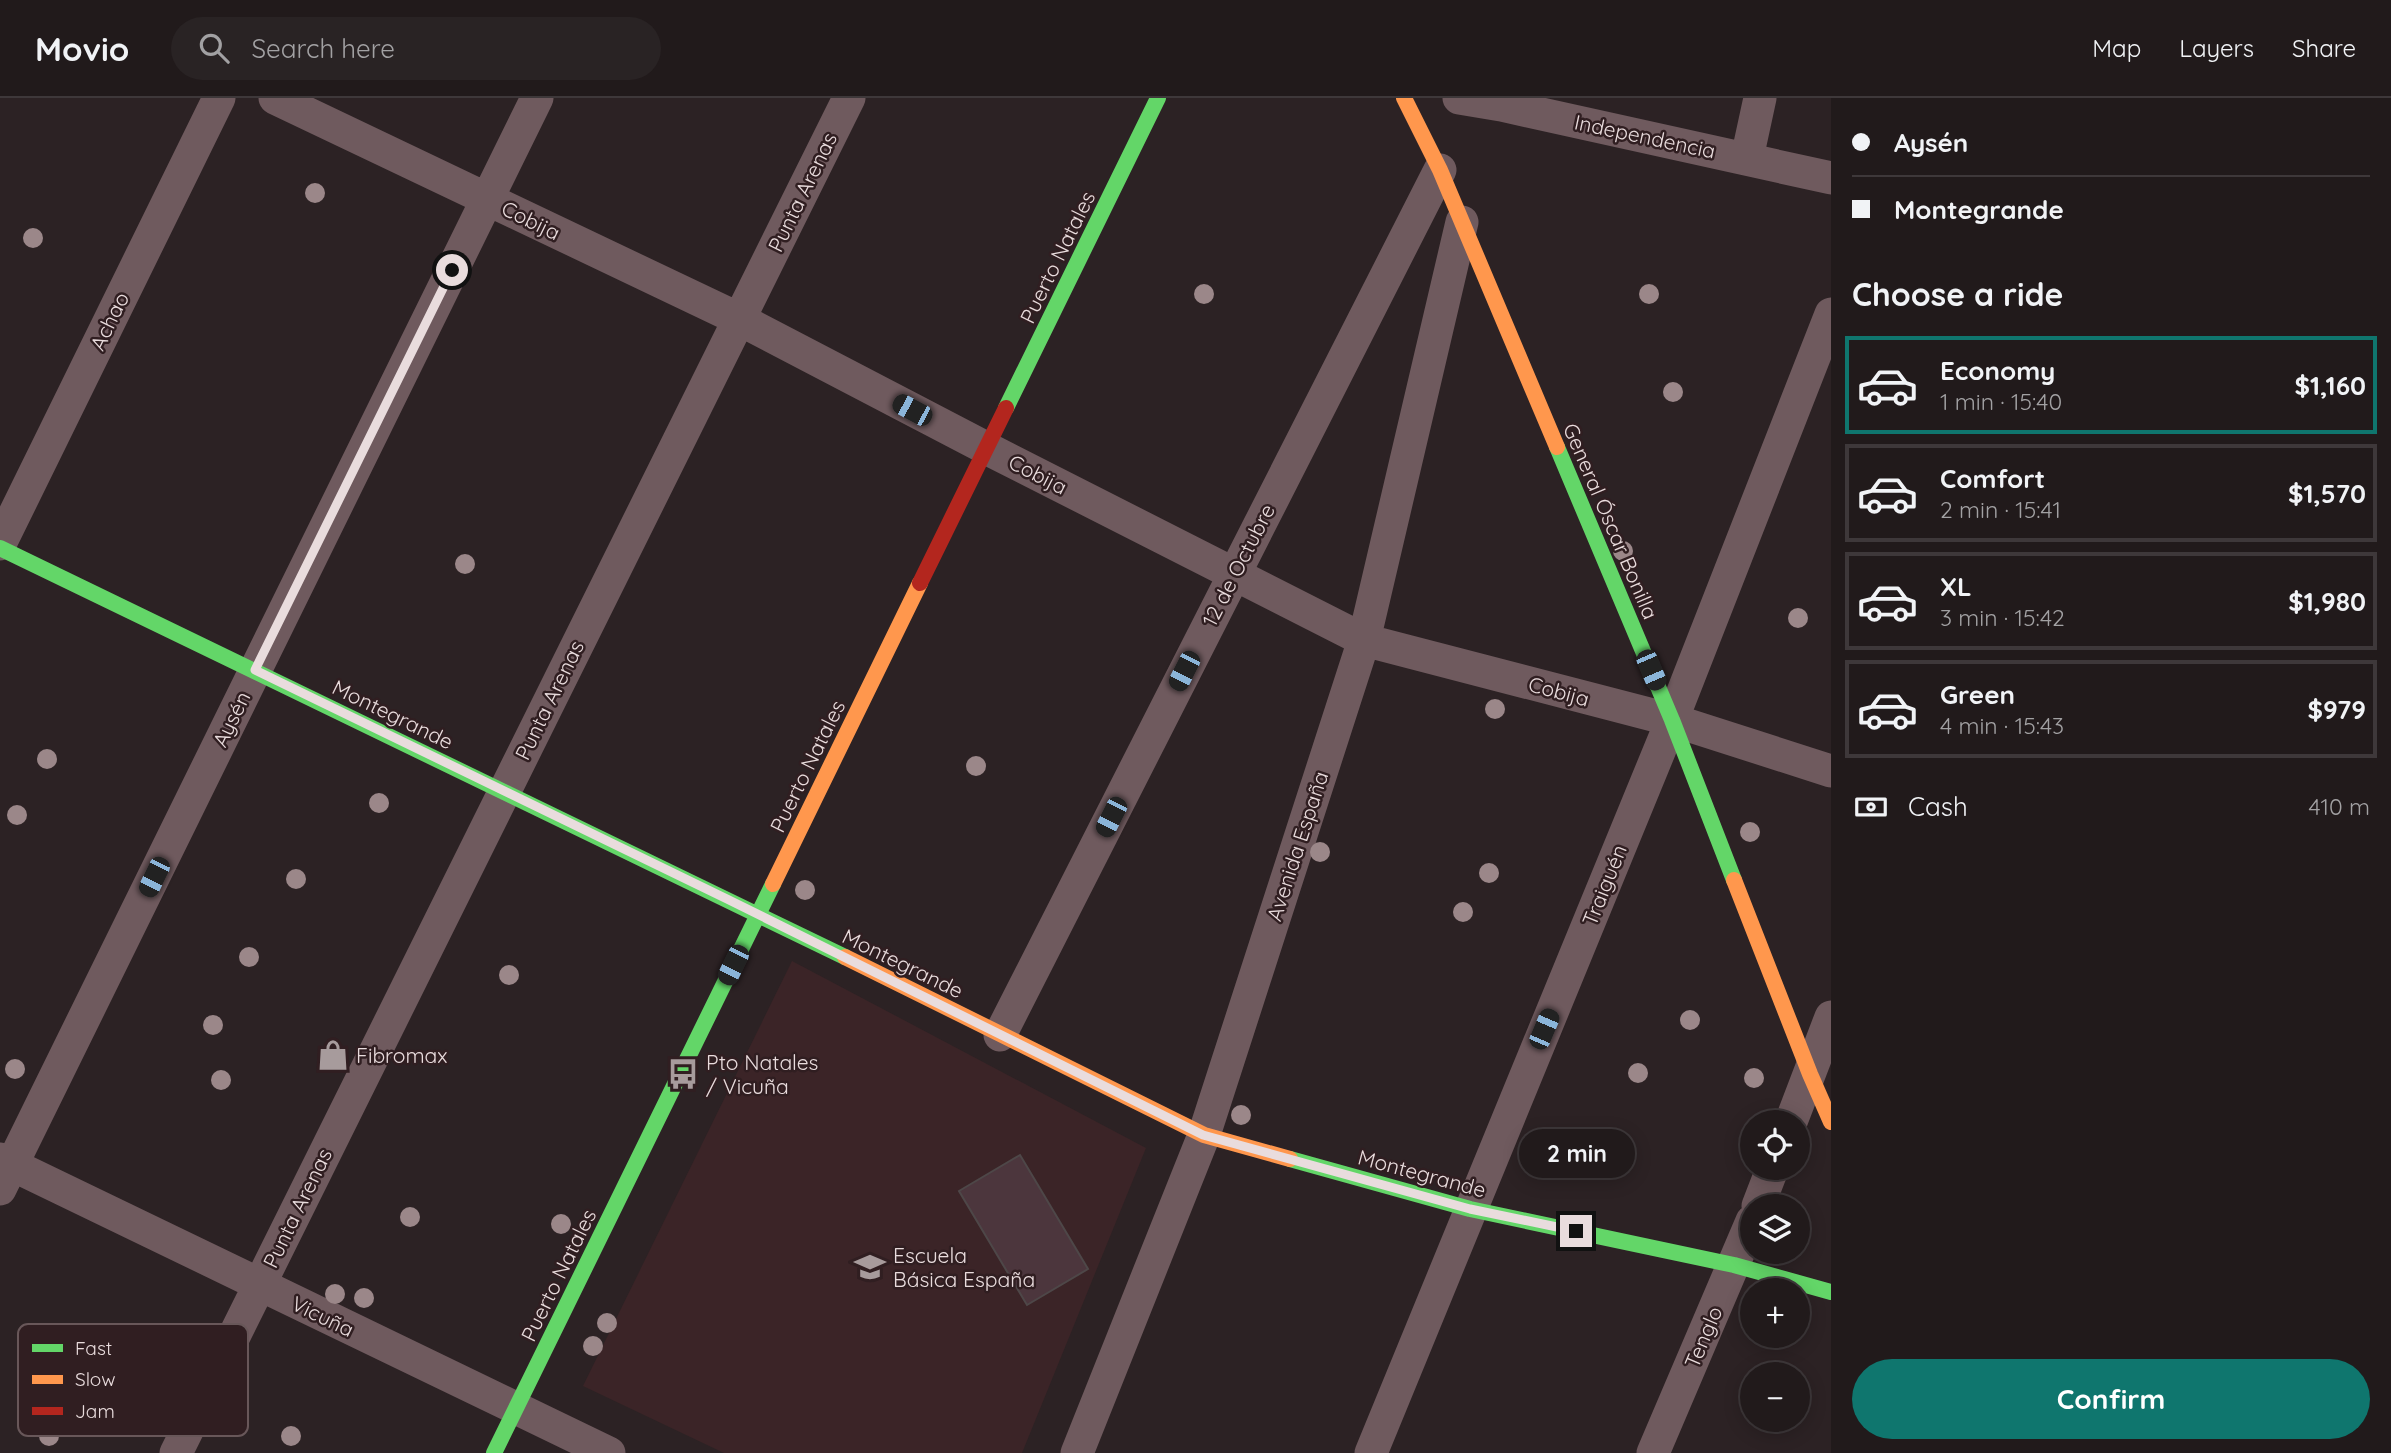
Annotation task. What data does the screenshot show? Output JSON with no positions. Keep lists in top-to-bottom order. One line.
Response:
{"streets":{"street":["Independencia","Punta Arenas","Cobija","Puerto Natales","Achao","General Óscar Bonilla","12 de Octubre","Montegrande","Aysén","Avenida España","Traiguén","Vicuña","Tenglo"]},"crossings":[["Punta Arenas","Cobija"],["Punta Arenas","Montegrande"],["Punta Arenas","Vicuña"],["Cobija","Puerto Natales"],["Cobija","General Óscar Bonilla"],["Cobija","12 de Octubre"],["Cobija","Aysén"],["Cobija","Avenida España"],["Cobija","Traiguén"],["Puerto Natales","Montegrande"],["Puerto Natales","Vicuña"],["Achao","Montegrande"],["General Óscar Bonilla","12 de Octubre"],["General Óscar Bonilla","Avenida España"],["General Óscar Bonilla","Traiguén"],["12 de Octubre","Montegrande"],["Montegrande","Aysén"],["Montegrande","Avenida España"],["Montegrande","Traiguén"],["Montegrande","Tenglo"],["Aysén","Vicuña"]],"places":{"shop":["Fibromax"],"bus stop":["Pto Natales / Vicuña"],"school or university":["Escuela Básica España"]},"legend":["Fast","Slow","Jam"],"page":{"header":"Movio","search":"Search here","nav":["Map","Layers","Share"],"banner":["Aysén","Montegrande"],"heading":"Choose a ride","list":[{"name":"Economy","note":"1 min · 15:40","value":"$1,160"},{"name":"Comfort","note":"2 min · 15:41","value":"$1,570"},{"name":"XL","note":"3 min · 15:42","value":"$1,980"},{"name":"Green","note":"4 min · 15:43","value":"$979"}],"pay":["Cash","410 m"],"map_buttons":["+","−"],"bubble":"2 min","buttons":"Confirm"}}
